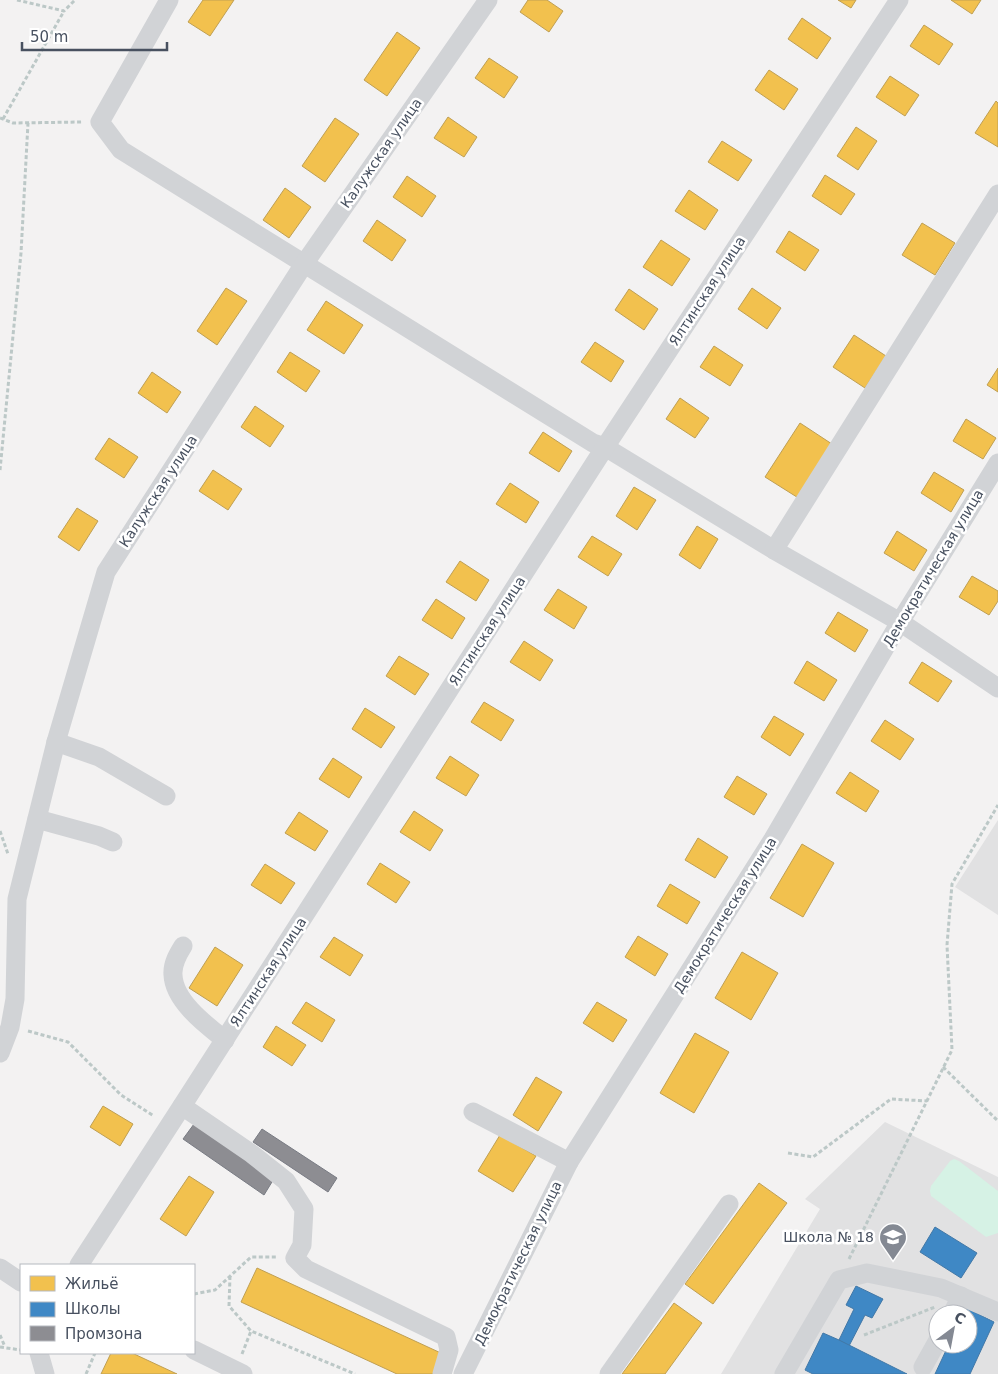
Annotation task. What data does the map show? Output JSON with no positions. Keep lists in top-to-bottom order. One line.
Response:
{"streets":{"street":["Калужская улица","Ялтинская улица","Демократическая улица"]},"places":{"school or university":["Школа № 18"]},"legend":["Жильё","Школы","Промзона"],"scale_bar":"50 m","north":"top right"}
